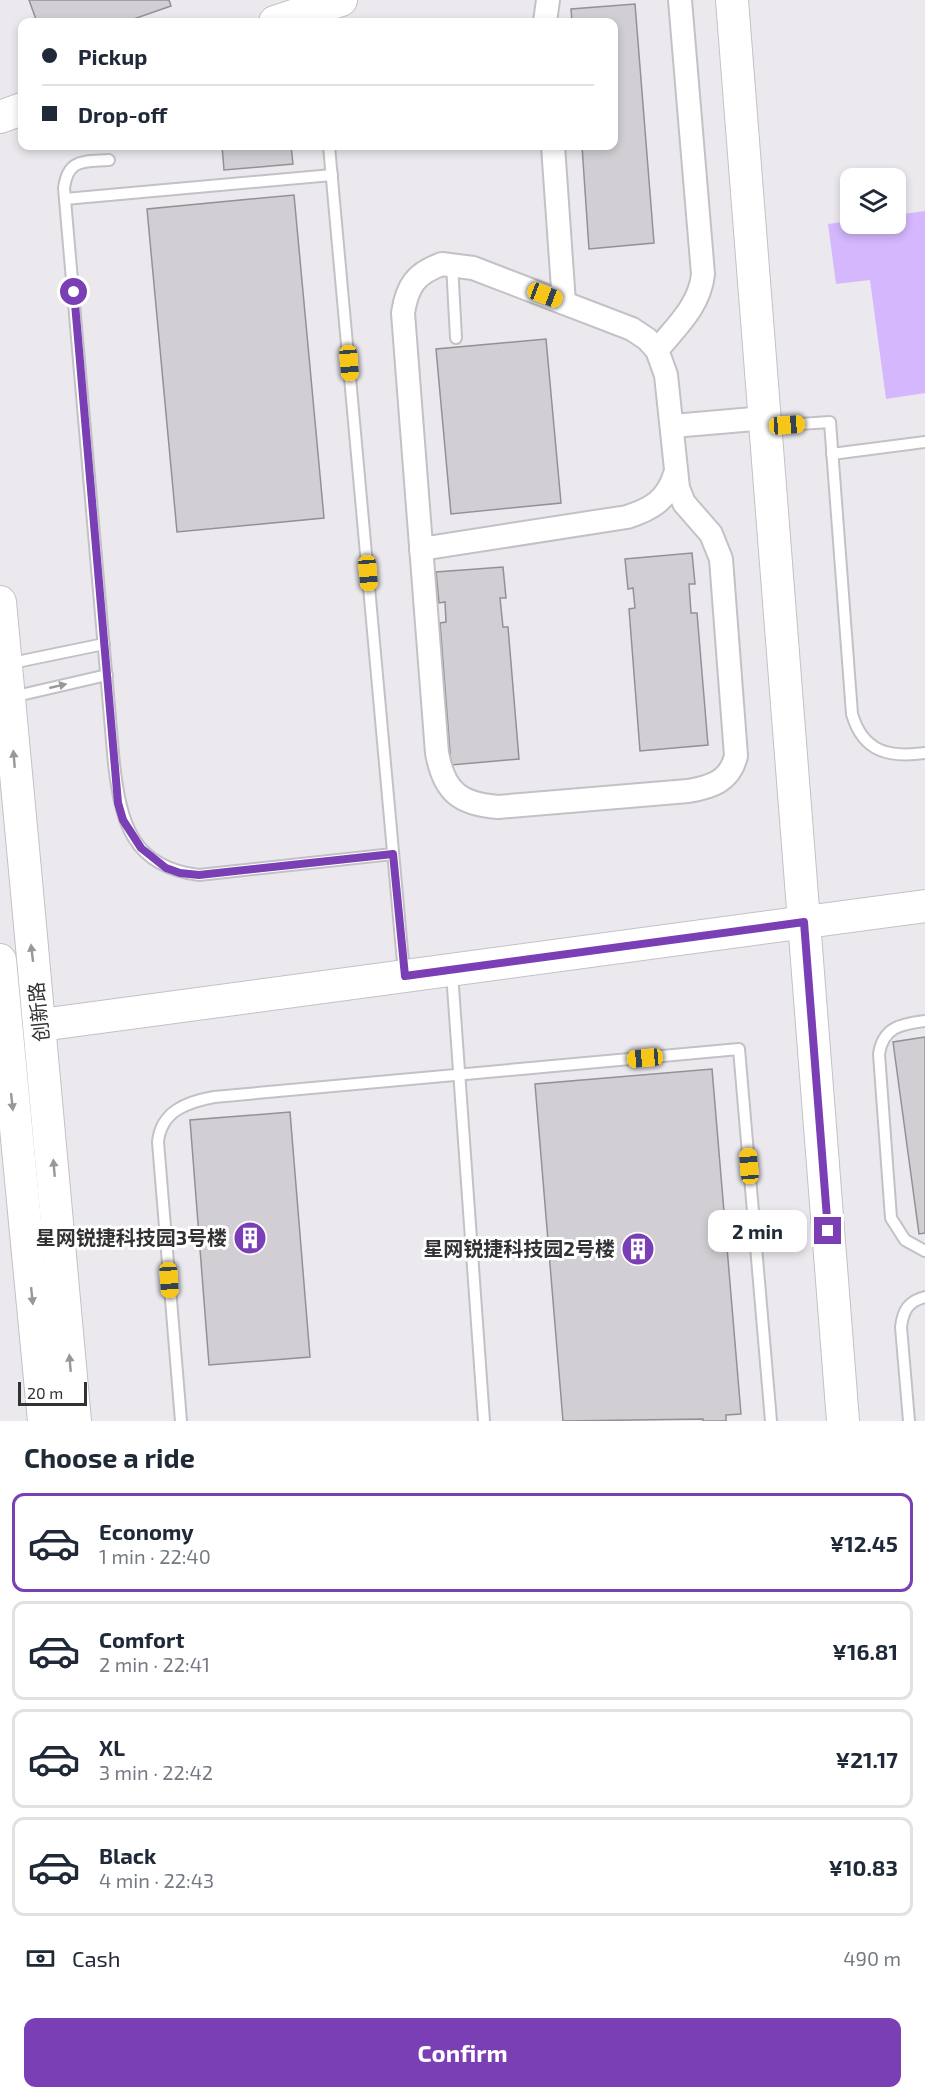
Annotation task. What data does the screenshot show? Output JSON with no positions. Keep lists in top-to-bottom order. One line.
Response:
{"streets":{"street":["创新路"]},"places":{"building":["星网锐捷科技园3号楼","星网锐捷科技园2号楼"]},"scale_bar":"20 m","page":{"banner":["Pickup","Drop-off"],"bubble":"2 min","scale":"20 m","heading":"Choose a ride","list":[{"name":"Economy","note":"1 min · 22:40","value":"¥12.45"},{"name":"Comfort","note":"2 min · 22:41","value":"¥16.81"},{"name":"XL","note":"3 min · 22:42","value":"¥21.17"},{"name":"Black","note":"4 min · 22:43","value":"¥10.83"}],"pay":["Cash","490 m"],"buttons":"Confirm"}}
